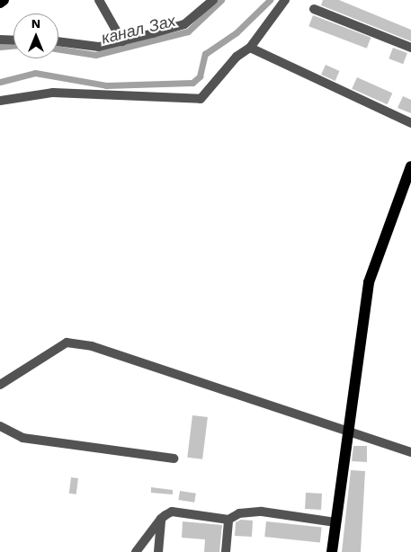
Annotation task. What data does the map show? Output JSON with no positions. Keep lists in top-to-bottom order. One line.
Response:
{"water":["канал Зах"],"north":"top"}
